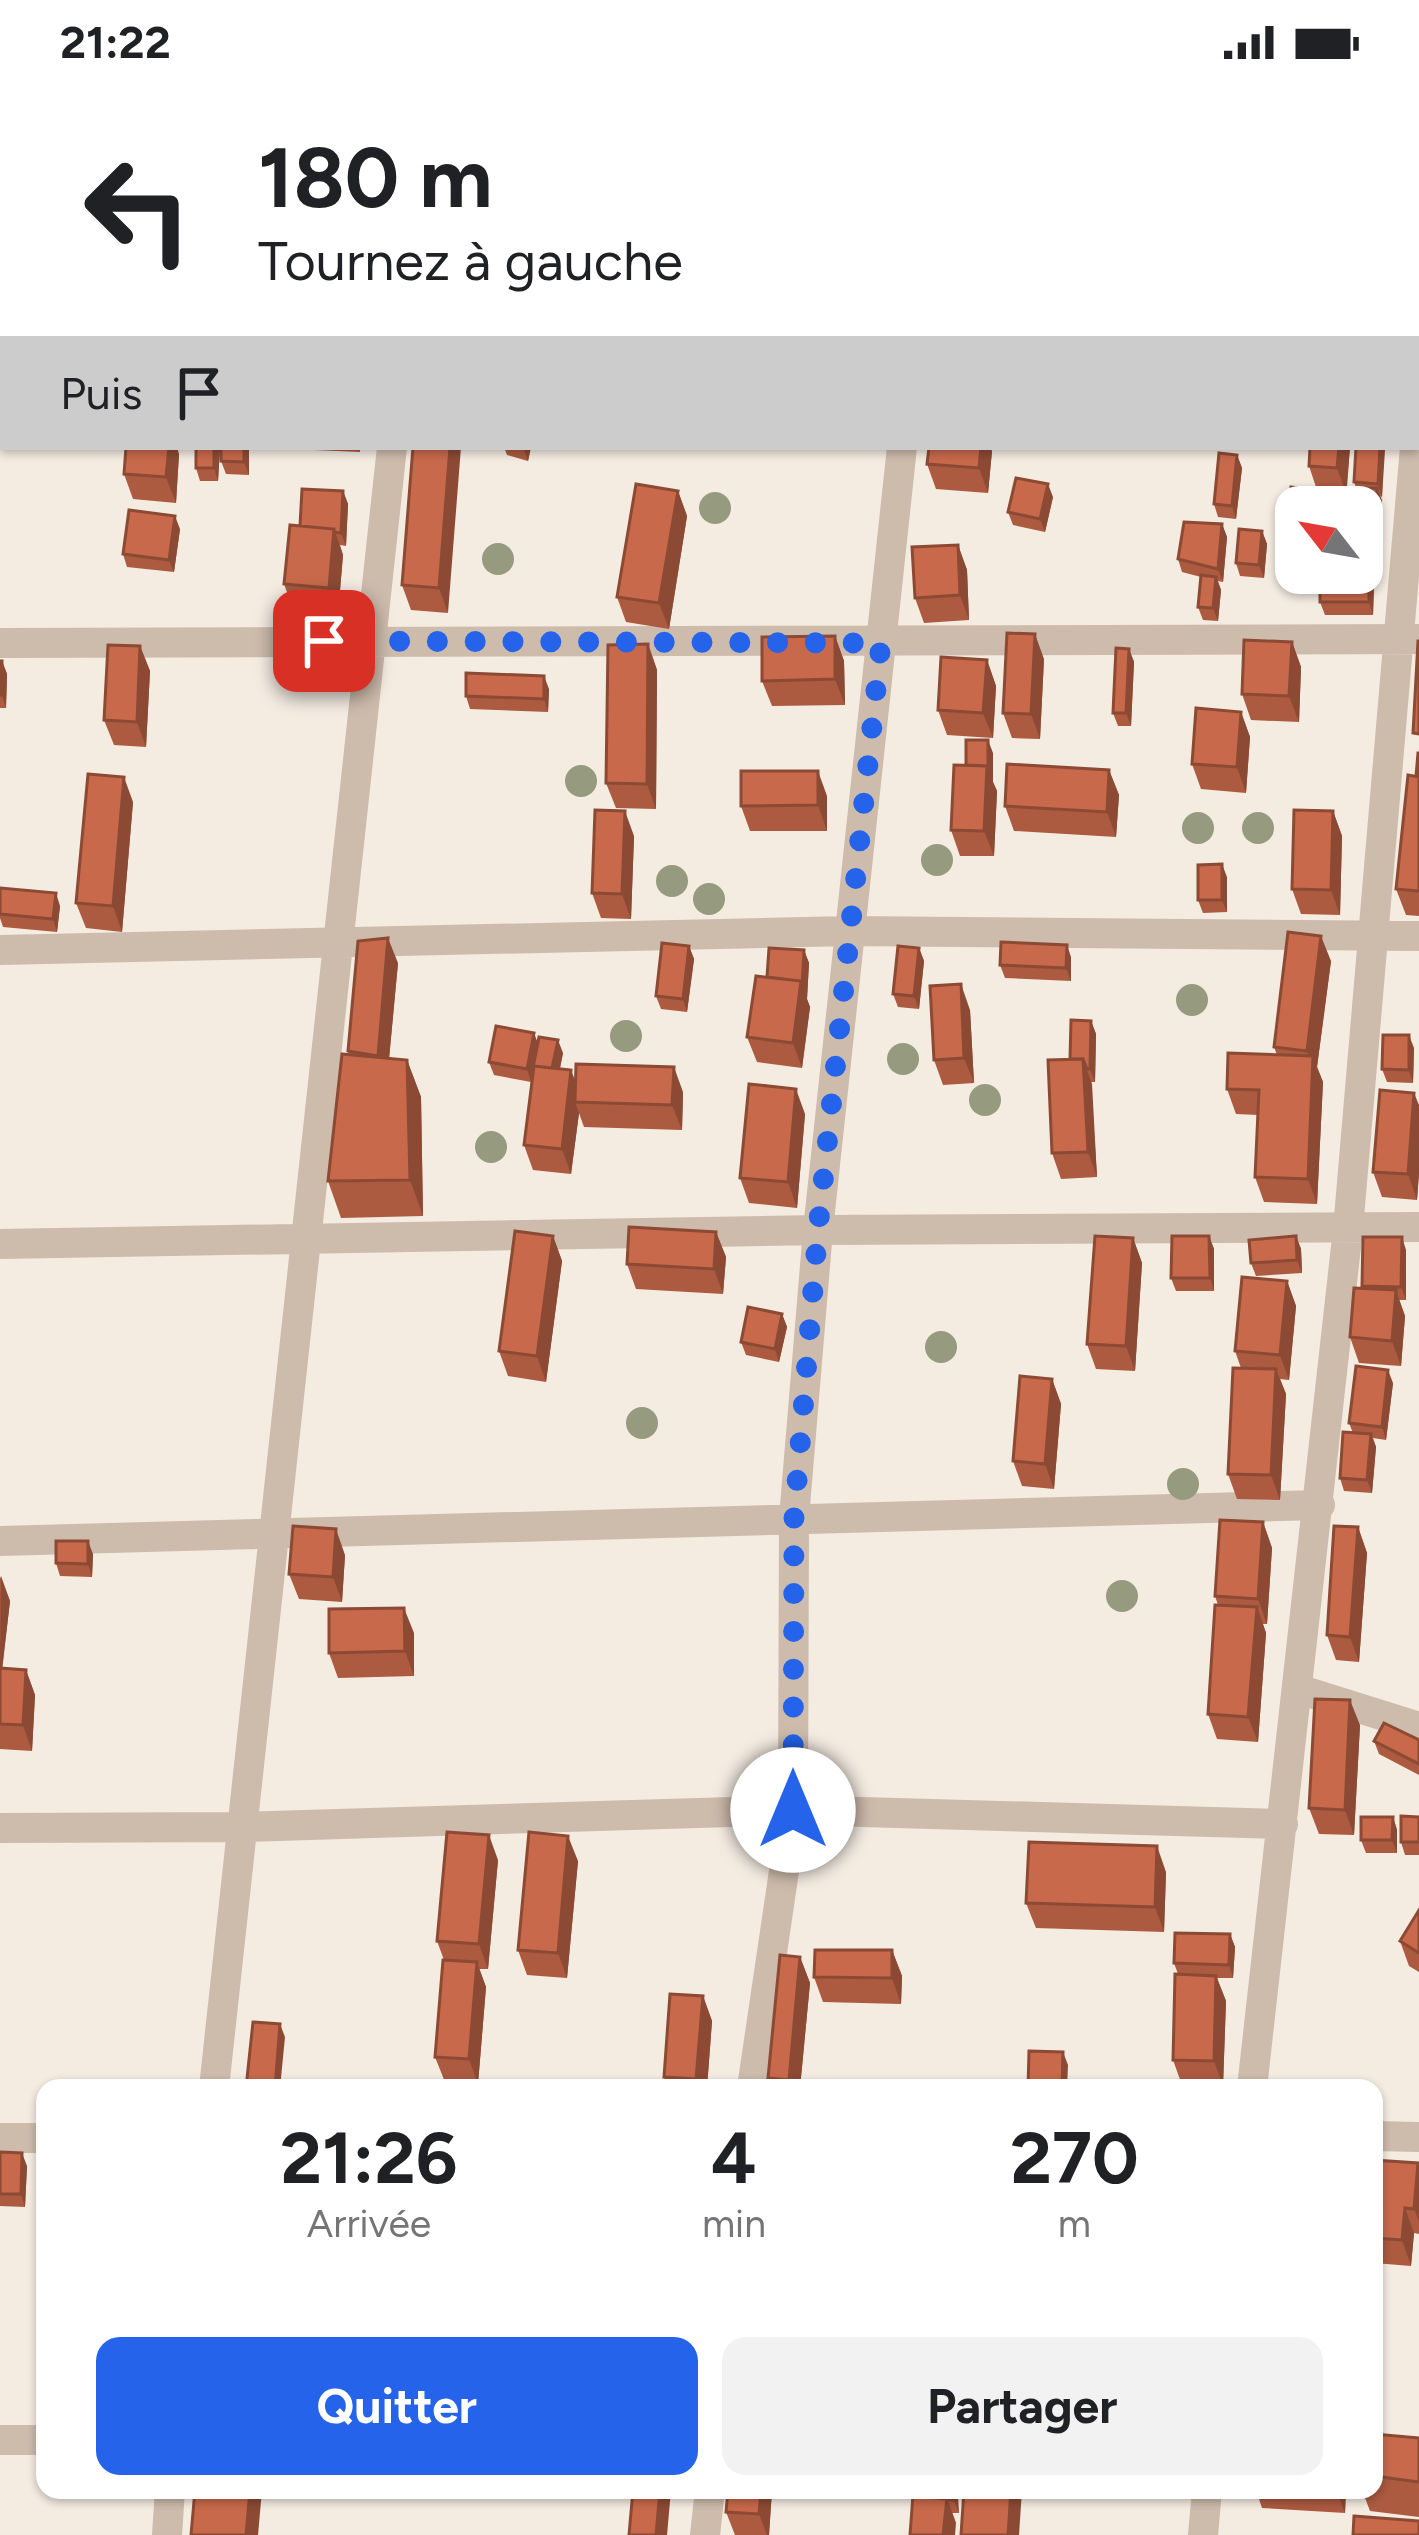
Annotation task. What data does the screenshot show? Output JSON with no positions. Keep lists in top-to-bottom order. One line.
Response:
{"north":"top left","page":{"status":"21:22","turn":["180 m","Tournez à gauche"],"then":"Puis","eta":["21:26","Arrivée","4","min","270","m"],"buttons":["Quitter","Partager"]}}
